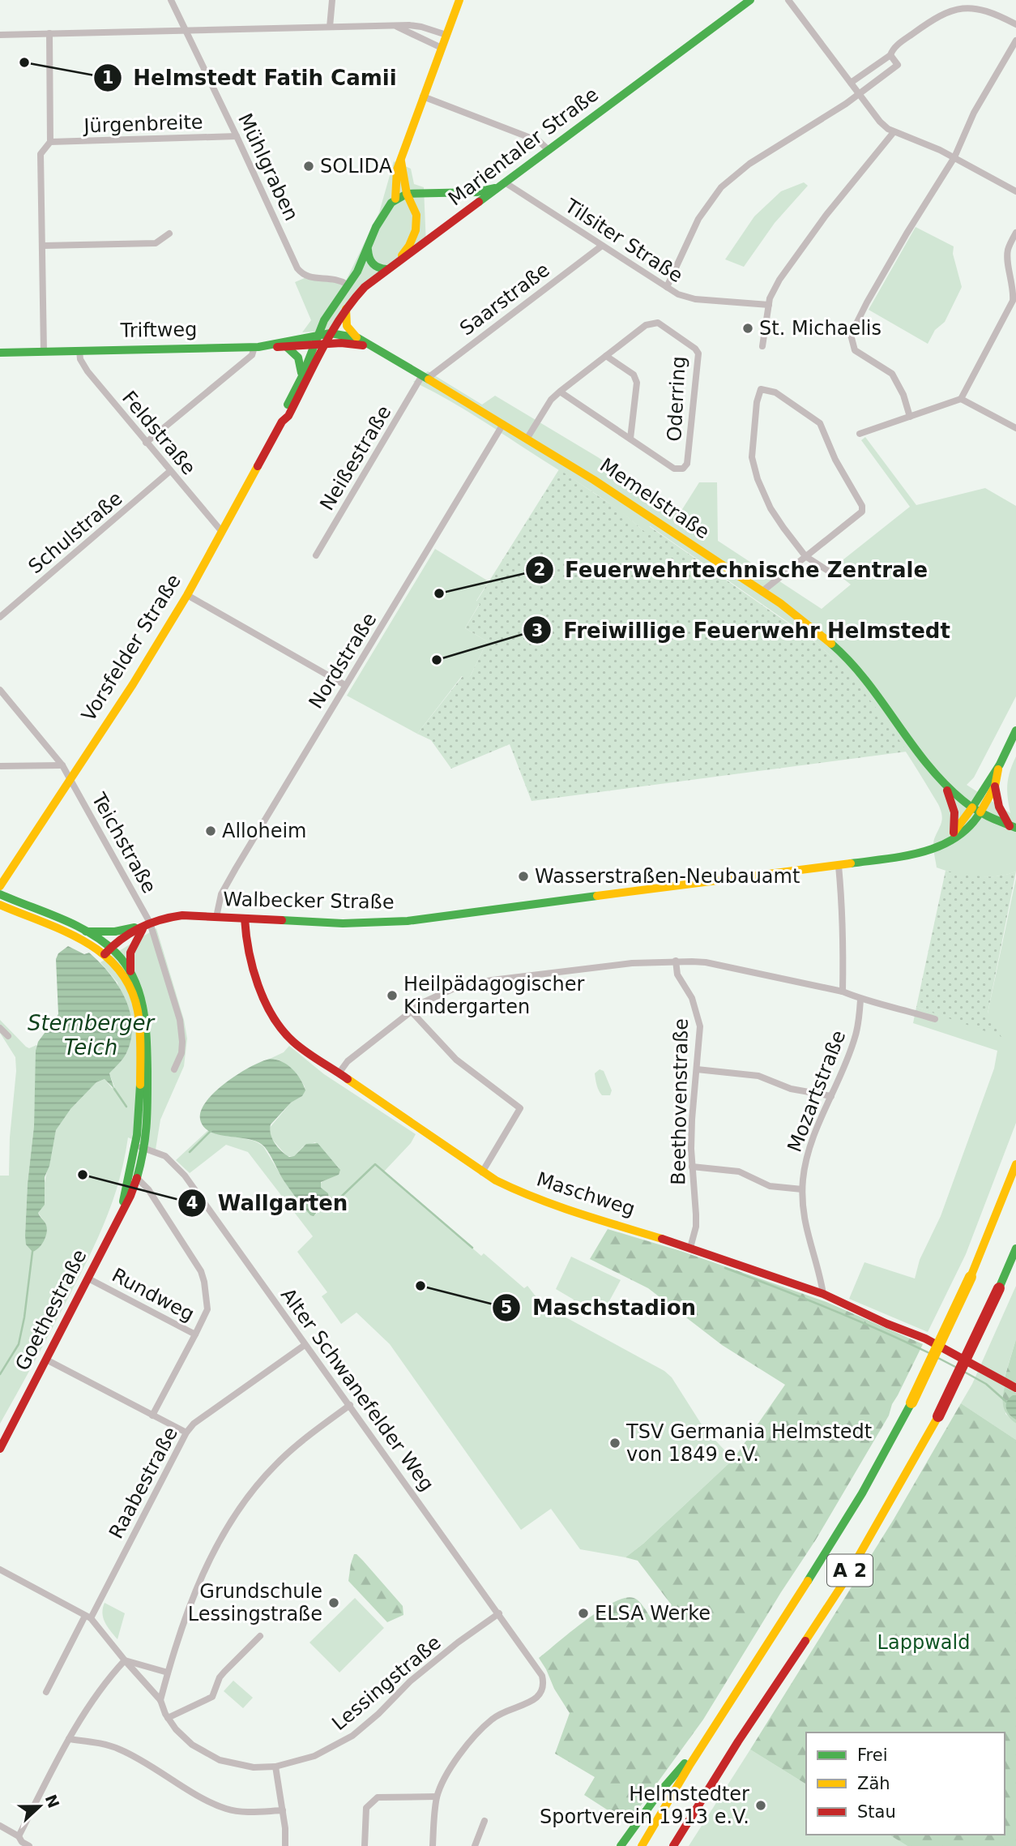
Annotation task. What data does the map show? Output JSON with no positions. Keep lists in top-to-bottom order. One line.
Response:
{"streets":{"main road":["Marientaler Straße","Triftweg","Memelstraße","Vorsfelder Straße","Walbecker Straße","Maschweg","Goethestraße","A 2"],"street":["Jürgenbreite","Mühlgraben","Tilsiter Straße","Saarstraße","Oderring","Feldstraße","Neißestraße","Schulstraße","Nordstraße","Teichstraße","Mozartstraße","Beethovenstraße","Rundweg","Alter Schwanefelder Weg","Raabestraße","Lessingstraße"]},"crossings":[["Jürgenbreite","Mühlgraben"],["Marientaler Straße","Tilsiter Straße"],["Marientaler Straße","Triftweg"],["Marientaler Straße","Memelstraße"],["Marientaler Straße","Vorsfelder Straße"],["Tilsiter Straße","Saarstraße"],["Saarstraße","Neißestraße"],["Saarstraße","Memelstraße"],["Triftweg","Feldstraße"],["Triftweg","Memelstraße"],["Triftweg","Vorsfelder Straße"],["Oderring","Memelstraße"],["Feldstraße","Schulstraße"],["Feldstraße","Vorsfelder Straße"],["Neißestraße","Memelstraße"],["Memelstraße","Vorsfelder Straße"],["Memelstraße","Nordstraße"],["Memelstraße","Walbecker Straße"],["Vorsfelder Straße","Teichstraße"],["Nordstraße","Walbecker Straße"],["Teichstraße","Walbecker Straße"],["Walbecker Straße","Maschweg"],["Walbecker Straße","Goethestraße"],["Mozartstraße","Maschweg"],["Beethovenstraße","Maschweg"],["Rundweg","Goethestraße"],["Goethestraße","Alter Schwanefelder Weg"],["Alter Schwanefelder Weg","Raabestraße"],["Alter Schwanefelder Weg","Lessingstraße"],["Raabestraße","Lessingstraße"]],"water":["Sternberger Teich"],"parks":["Lappwald"],"places":["Helmstedt Fatih Camii","SOLIDA","St. Michaelis","Feuerwehrtechnische Zentrale","Freiwillige Feuerwehr Helmstedt","Alloheim","Wasserstraßen-Neubauamt","Heilpädagogischer Kindergarten","Wallgarten","Maschstadion","TSV Germania Helmstedt von 1849 e.V.","Grundschule Lessingstraße","ELSA Werke","Helmstedter Sportverein 1913 e.V."],"legend":["Frei","Zäh","Stau"],"north":"right"}
